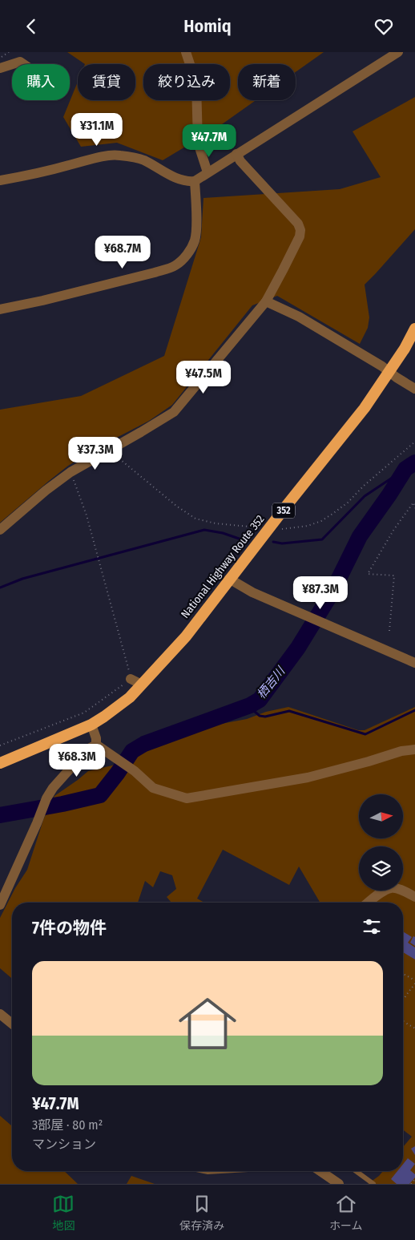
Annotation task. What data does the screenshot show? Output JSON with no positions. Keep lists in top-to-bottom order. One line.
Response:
{"streets":{"highway":["352","National Highway Route 352"]},"water":["栖吉川"],"north":"right","page":{"header":"Homiq","chip":["購入","賃貸","絞り込み","新着"],"price":["¥31.1M","¥47.7M","¥68.7M","¥47.5M","¥37.3M","¥87.3M","¥68.3M"],"heading":"7件の物件","list":[{"name":"¥47.7M","note":"3部屋 · 80 m² · マンション"}],"tabs":["地図","保存済み","ホーム"]}}
